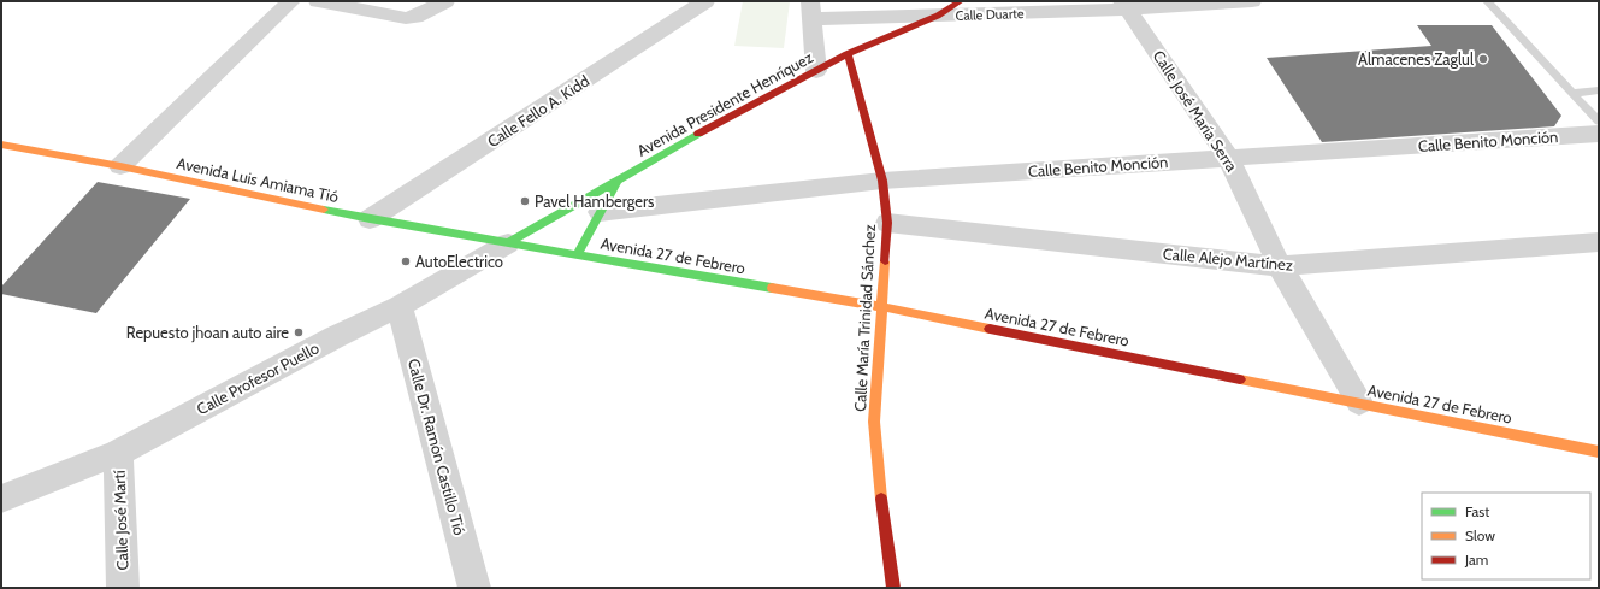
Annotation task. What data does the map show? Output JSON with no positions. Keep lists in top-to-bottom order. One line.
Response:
{"streets":{"main road":["Avenida Presidente Henríquez","Avenida Luis Amiama Tió","Avenida 27 de Febrero","Calle María Trinidad Sánchez"],"street":["Calle Duarte","Calle Fello A. Kidd","Calle José María Serra","Calle Benito Monción","Calle Alejo Martínez","Calle Profesor Puello","Calle Dr. Ramón Castillo Tió","Calle José Martí"]},"crossings":[["Calle Duarte","Avenida Presidente Henríquez"],["Calle Duarte","Calle José María Serra"],["Avenida Presidente Henríquez","Avenida Luis Amiama Tió"],["Avenida Presidente Henríquez","Avenida 27 de Febrero"],["Avenida Presidente Henríquez","Calle María Trinidad Sánchez"],["Avenida Presidente Henríquez","Calle Profesor Puello"],["Calle Fello A. Kidd","Avenida Luis Amiama Tió"],["Calle José María Serra","Calle Benito Monción"],["Calle José María Serra","Avenida 27 de Febrero"],["Calle José María Serra","Calle Alejo Martínez"],["Calle Benito Monción","Calle María Trinidad Sánchez"],["Avenida Luis Amiama Tió","Avenida 27 de Febrero"],["Avenida Luis Amiama Tió","Calle Profesor Puello"],["Avenida 27 de Febrero","Calle María Trinidad Sánchez"],["Avenida 27 de Febrero","Calle Profesor Puello"],["Calle Alejo Martínez","Calle María Trinidad Sánchez"],["Calle Profesor Puello","Calle Dr. Ramón Castillo Tió"],["Calle Profesor Puello","Calle José Martí"]],"places":["Almacenes Zaglul","Pavel Hambergers","AutoElectrico","Repuesto jhoan auto aire"],"legend":["Fast","Slow","Jam"]}
